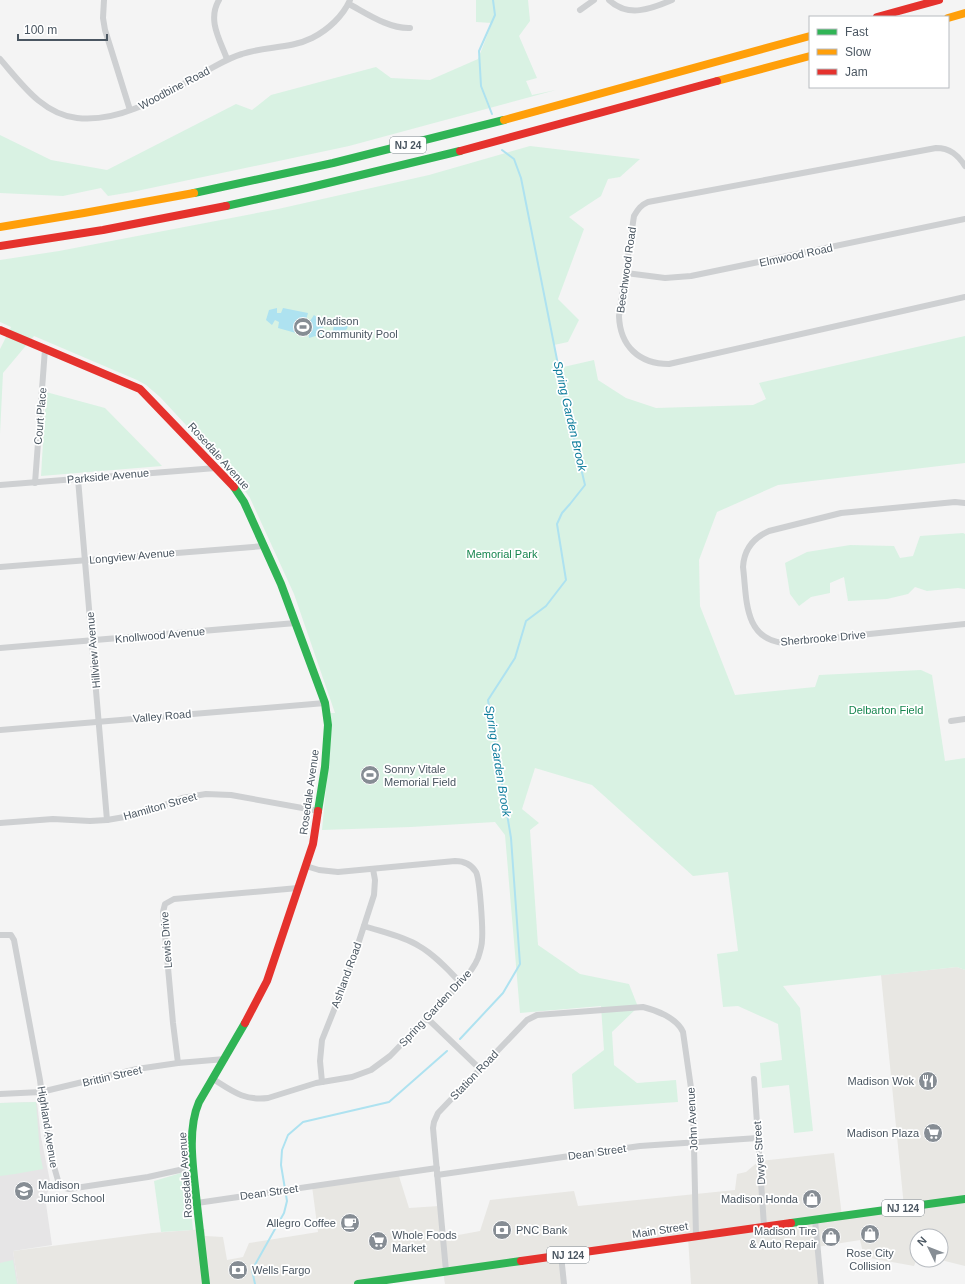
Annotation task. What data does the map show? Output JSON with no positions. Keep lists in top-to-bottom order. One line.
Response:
{"streets":{"main road":["NJ 24","Rosedale Avenue","NJ 124","Main Street"],"street":["Woodbine Road","Elmwood Road","Beechwood Road","Court Place","Parkside Avenue","Longview Avenue","Knollwood Avenue","Sherbrooke Drive","Hillview Avenue","Valley Road","Hamilton Street","Lewis Drive","Ashland Road","Spring Garden Drive","Station Road","Brittin Street","John Avenue","Highland Avenue","Dean Street","Dwyer Street"]},"crossings":[["Elmwood Road","Beechwood Road"],["Court Place","Rosedale Avenue"],["Court Place","Parkside Avenue"],["Rosedale Avenue","Parkside Avenue"],["Rosedale Avenue","Longview Avenue"],["Rosedale Avenue","Knollwood Avenue"],["Rosedale Avenue","Valley Road"],["Rosedale Avenue","Hamilton Street"],["Rosedale Avenue","Lewis Drive"],["Rosedale Avenue","Spring Garden Drive"],["Rosedale Avenue","Brittin Street"],["Rosedale Avenue","Highland Avenue"],["Rosedale Avenue","Dean Street"],["Parkside Avenue","Hillview Avenue"],["Longview Avenue","Hillview Avenue"],["Knollwood Avenue","Hillview Avenue"],["Hillview Avenue","Valley Road"],["Hillview Avenue","Hamilton Street"],["Lewis Drive","Brittin Street"],["Ashland Road","Spring Garden Drive"],["Station Road","John Avenue"],["Station Road","Dean Street"],["Station Road","Main Street"],["Brittin Street","Highland Avenue"],["John Avenue","Dean Street"],["John Avenue","Main Street"],["Dean Street","Dwyer Street"],["Dwyer Street","Main Street"]],"water":["Spring Garden Brook"],"parks":["Memorial Park","Delbarton Field"],"places":{"sports":["Madison Community Pool","Sonny Vitale Memorial Field"],"restaurant":["Madison Wok"],"supermarket":["Madison Plaza","Whole Foods Market"],"school or university":["Madison Junior School"],"shop":["Madison Honda","Rose City Collision","Madison Tire & Auto Repair"],"cafe":["Allegro Coffee"],"bank":["PNC Bank","Wells Fargo"]},"legend":["Fast","Slow","Jam"],"scale_bar":"100 m","north":"top left"}
